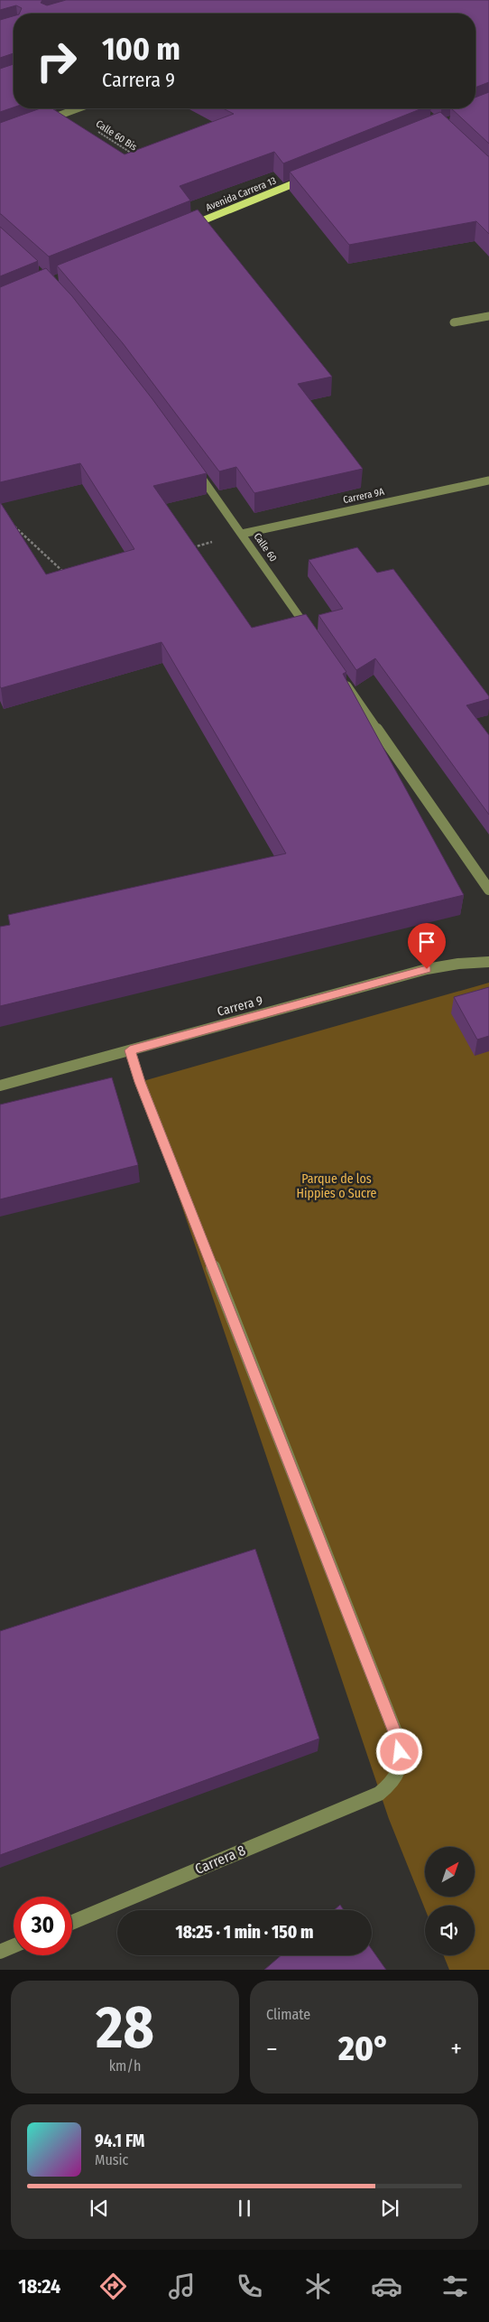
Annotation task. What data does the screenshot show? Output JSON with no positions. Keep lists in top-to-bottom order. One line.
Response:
{"streets":{"main road":["Avenida Carrera 13"],"street":["Carrera 9A","Calle 60","Carrera 9","Carrera 8"],"path":["Calle 60 Bis"]},"crossings":[["Carrera 9A","Calle 60"],["Carrera 9","Carrera 8"]],"parks":["Parque de los Hippies o Sucre"],"north":"top right","page":{"turn":["100 m","Carrera 9"],"limit":"30","trip":"18:25 · 1 min · 150 m","tile":[["28","km/h"],"Climate"],"heat":["−","20°","+"],"song":["94.1 FM","Music"],"tabs":"18:24"}}
